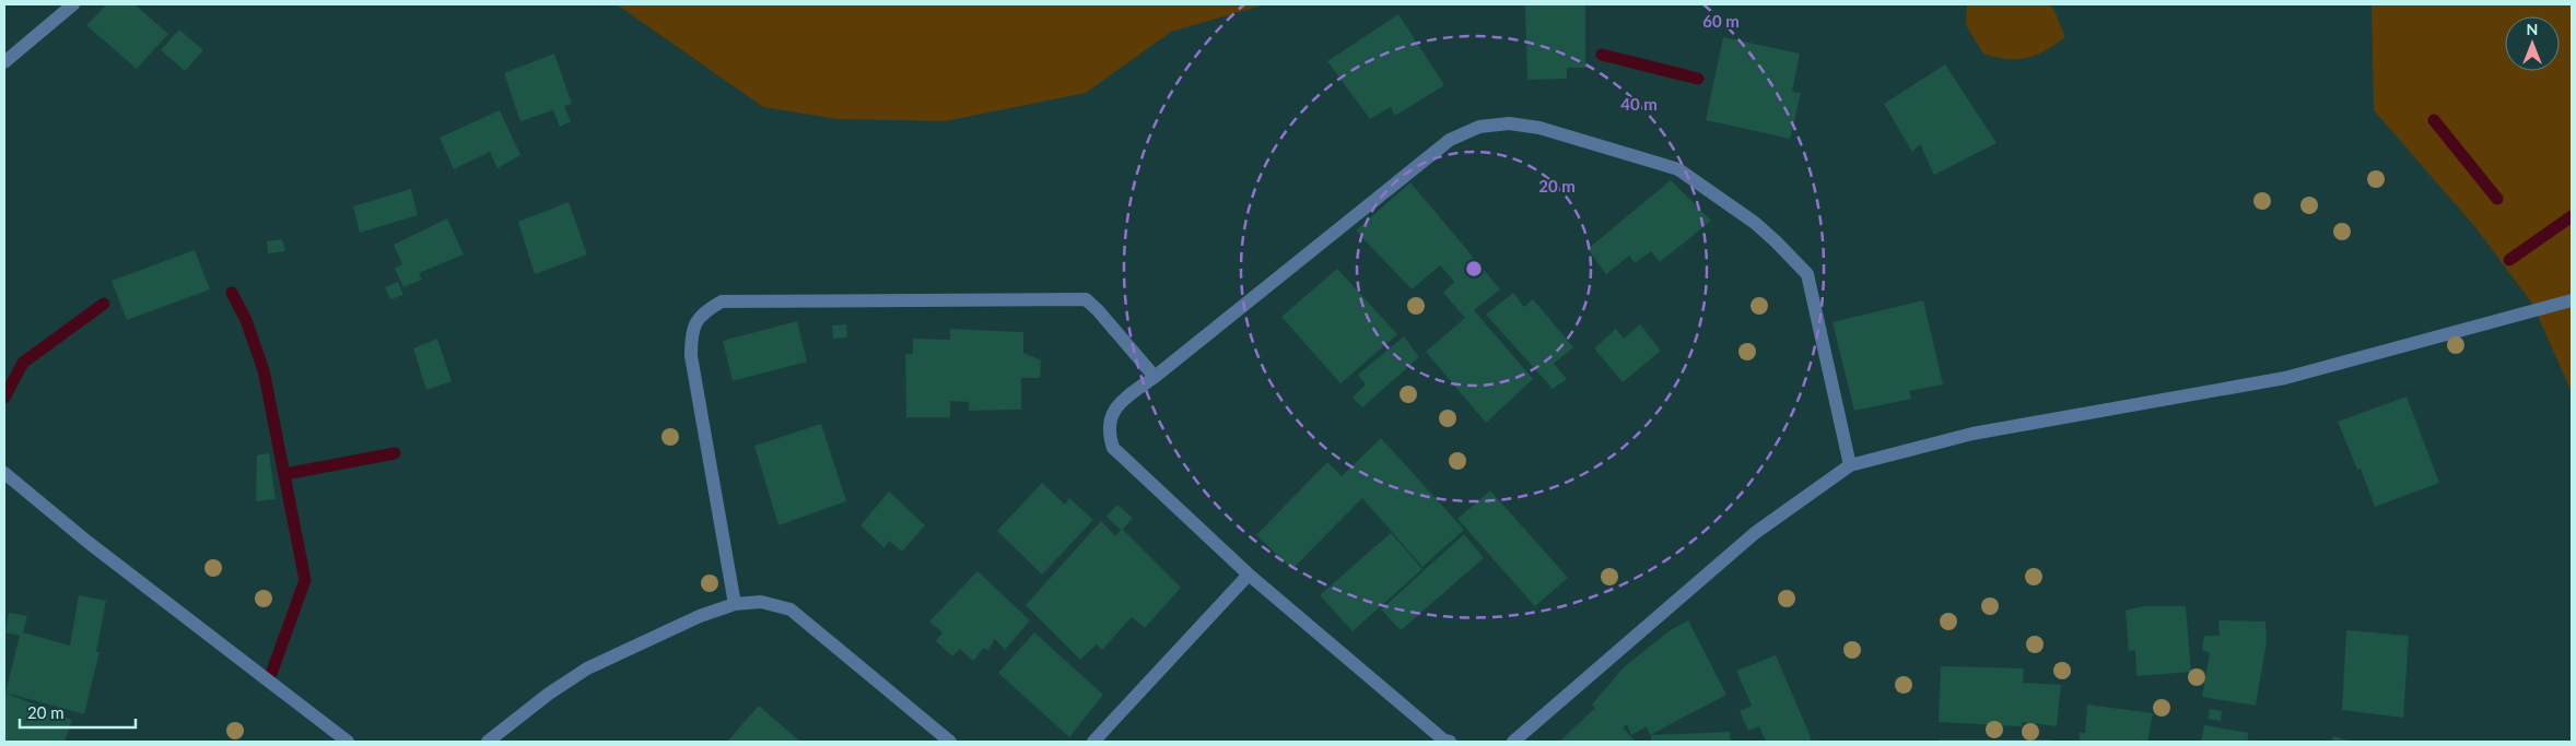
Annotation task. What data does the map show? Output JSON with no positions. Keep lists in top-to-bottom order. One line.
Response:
{"scale_bar":"20 m","north":"top","rings":["60 m","40 m","20 m"]}
